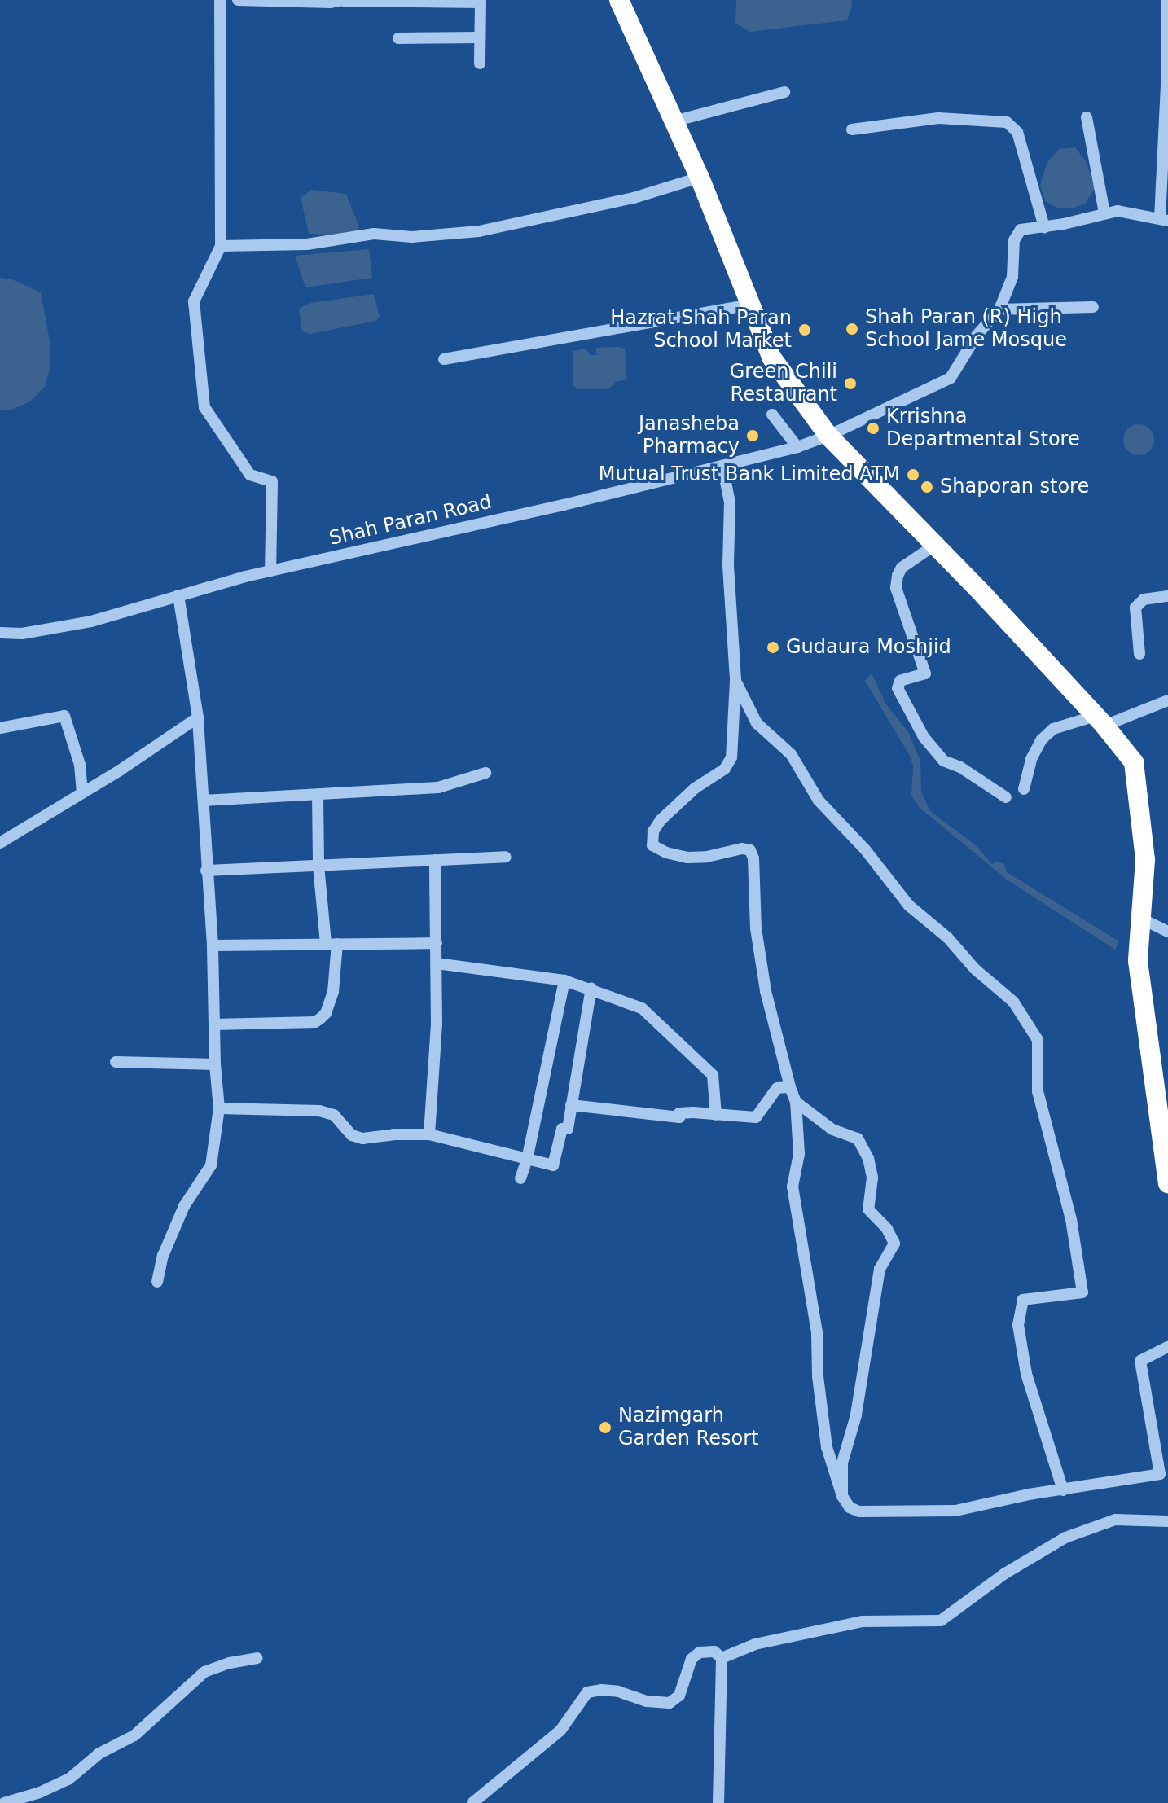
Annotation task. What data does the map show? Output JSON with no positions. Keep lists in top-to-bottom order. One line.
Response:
{"streets":{"street":["Shah Paran Road"]},"places":["Shah Paran (R) High School Jame Mosque","Hazrat Shah Paran School Market","Green Chili Restaurant","Krrishna Departmental Store","Janasheba Pharmacy","Mutual Trust Bank Limited ATM","Shaporan store","Gudaura Moshjid","Nazimgarh Garden Resort"]}
